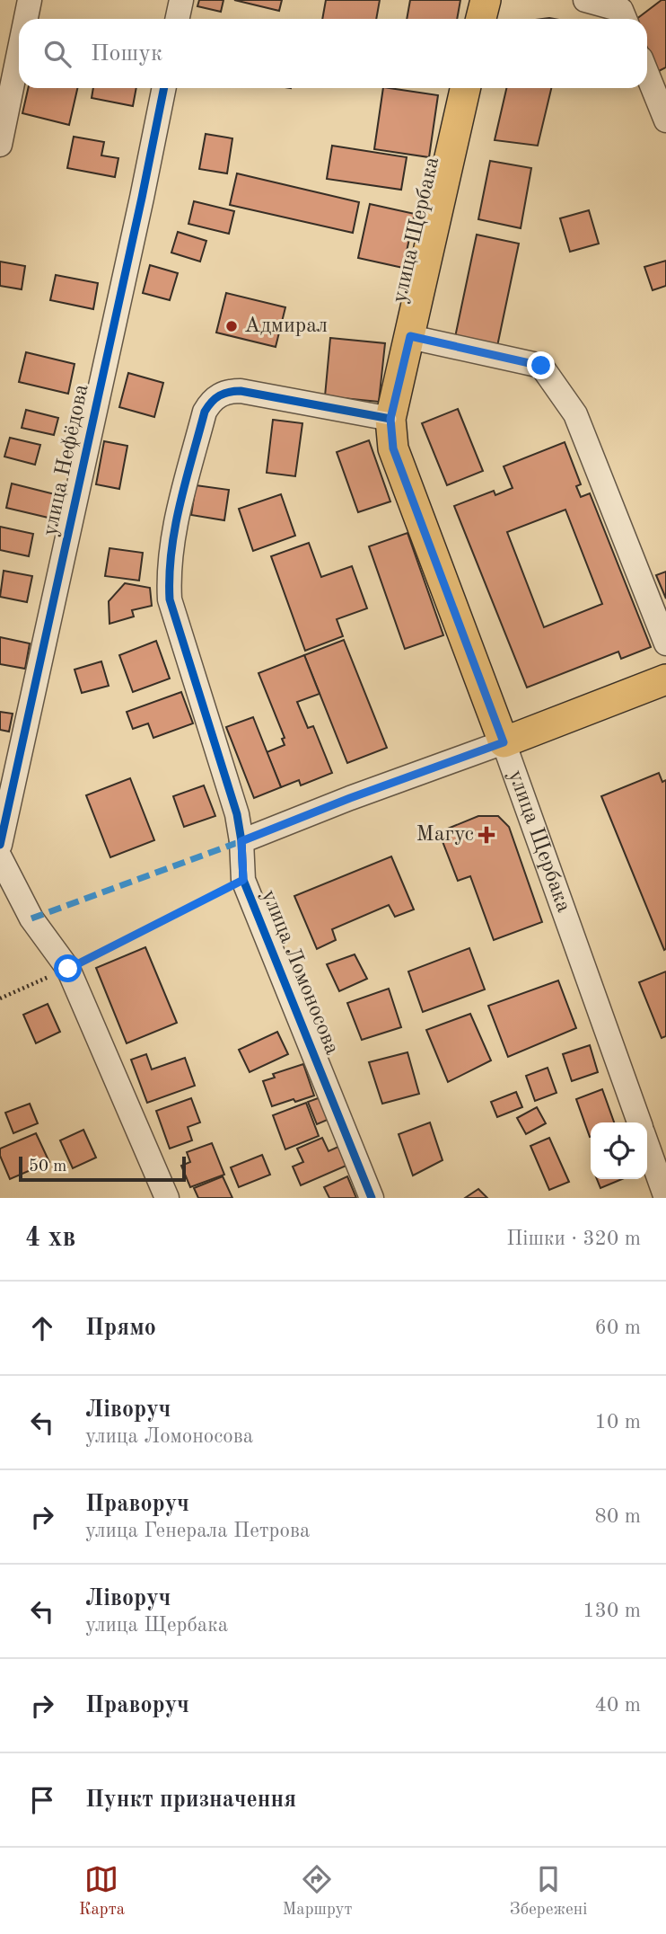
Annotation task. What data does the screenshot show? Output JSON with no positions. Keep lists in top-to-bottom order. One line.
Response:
{"streets":{"main road":["улица Щербака"],"street":["улица Нефёдова","улица Ломоносова"]},"crossings":[["улица Щербака","улица Ломоносова"]],"places":{"other":["Адмирал"],"health":["Магус"]},"scale_bar":"50 m","page":{"search":"Пошук","scale":"50 m","heading":["4 хв","Пішки · 320 m"],"list":[["Прямо","60 m"],["Ліворуч","улица Ломоносова","10 m"],["Праворуч","улица Генерала Петрова","80 m"],["Ліворуч","улица Щербака","130 m"],["Праворуч","40 m"],"Пункт призначення"],"nav":["Карта","Маршрут","Збережені"]}}
